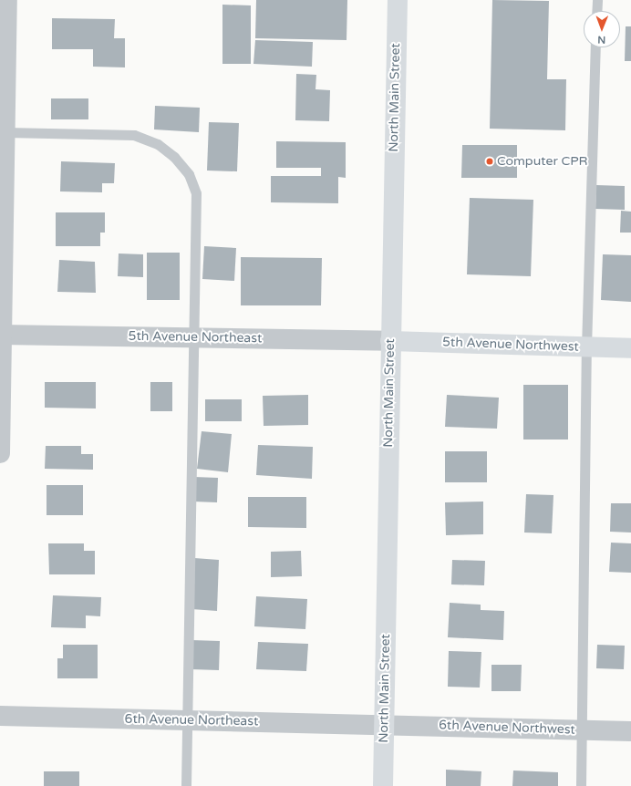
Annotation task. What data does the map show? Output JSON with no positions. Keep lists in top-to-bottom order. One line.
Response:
{"streets":{"street":["North Main Street","5th Avenue Northeast","5th Avenue Northwest","6th Avenue Northeast","6th Avenue Northwest"]},"crossings":[["North Main Street","5th Avenue Northeast"],["North Main Street","5th Avenue Northwest"],["North Main Street","6th Avenue Northeast"],["North Main Street","6th Avenue Northwest"],["5th Avenue Northeast","5th Avenue Northwest"],["6th Avenue Northeast","6th Avenue Northwest"]],"places":["Computer CPR"],"north":"bottom"}
